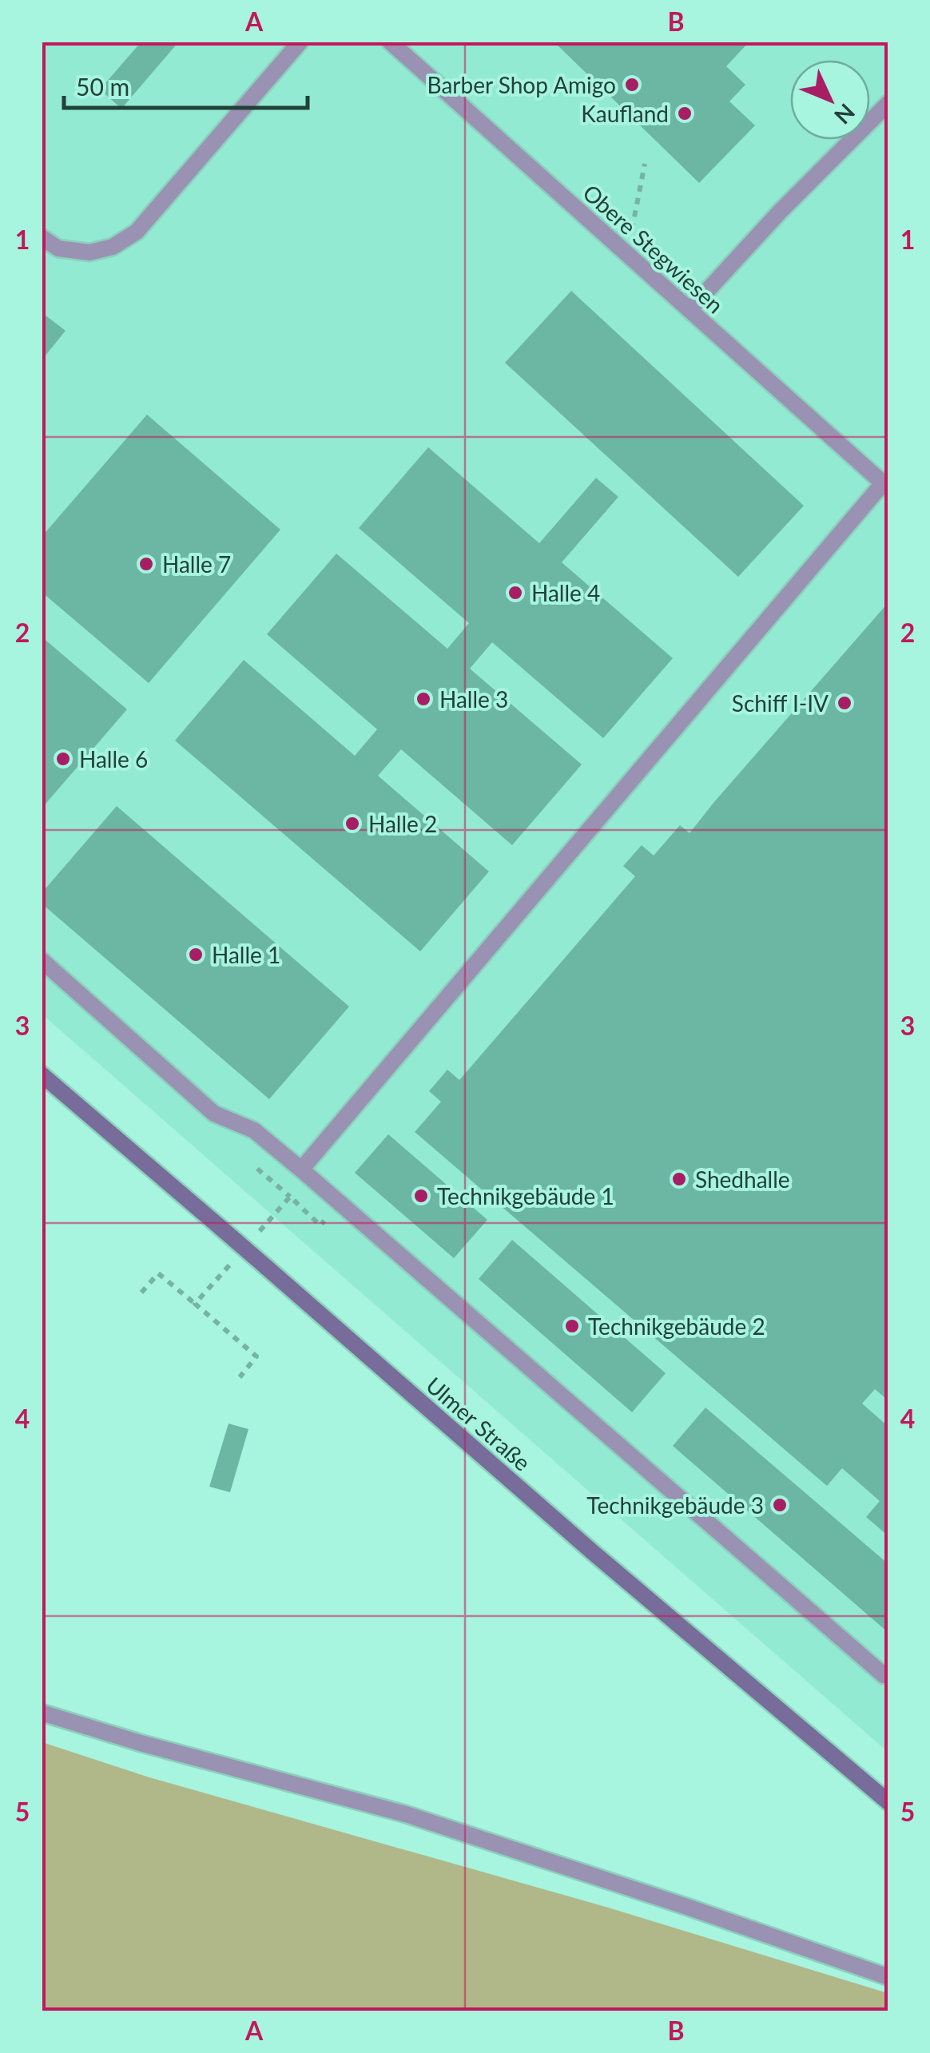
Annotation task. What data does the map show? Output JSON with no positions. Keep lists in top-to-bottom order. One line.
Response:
{"streets":{"main road":["Ulmer Straße"],"street":["Obere Stegwiesen"]},"places":["Barber Shop Amigo","Kaufland","Halle 7","Halle 4","Halle 3","Schiff I-IV","Halle 6","Halle 2","Halle 1","Shedhalle","Technikgebäude 1","Technikgebäude 2","Technikgebäude 3"],"scale_bar":"50 m","north":"bottom right","grid":{"columns":["A","B"],"rows":["1","2","3","4","5"]}}
